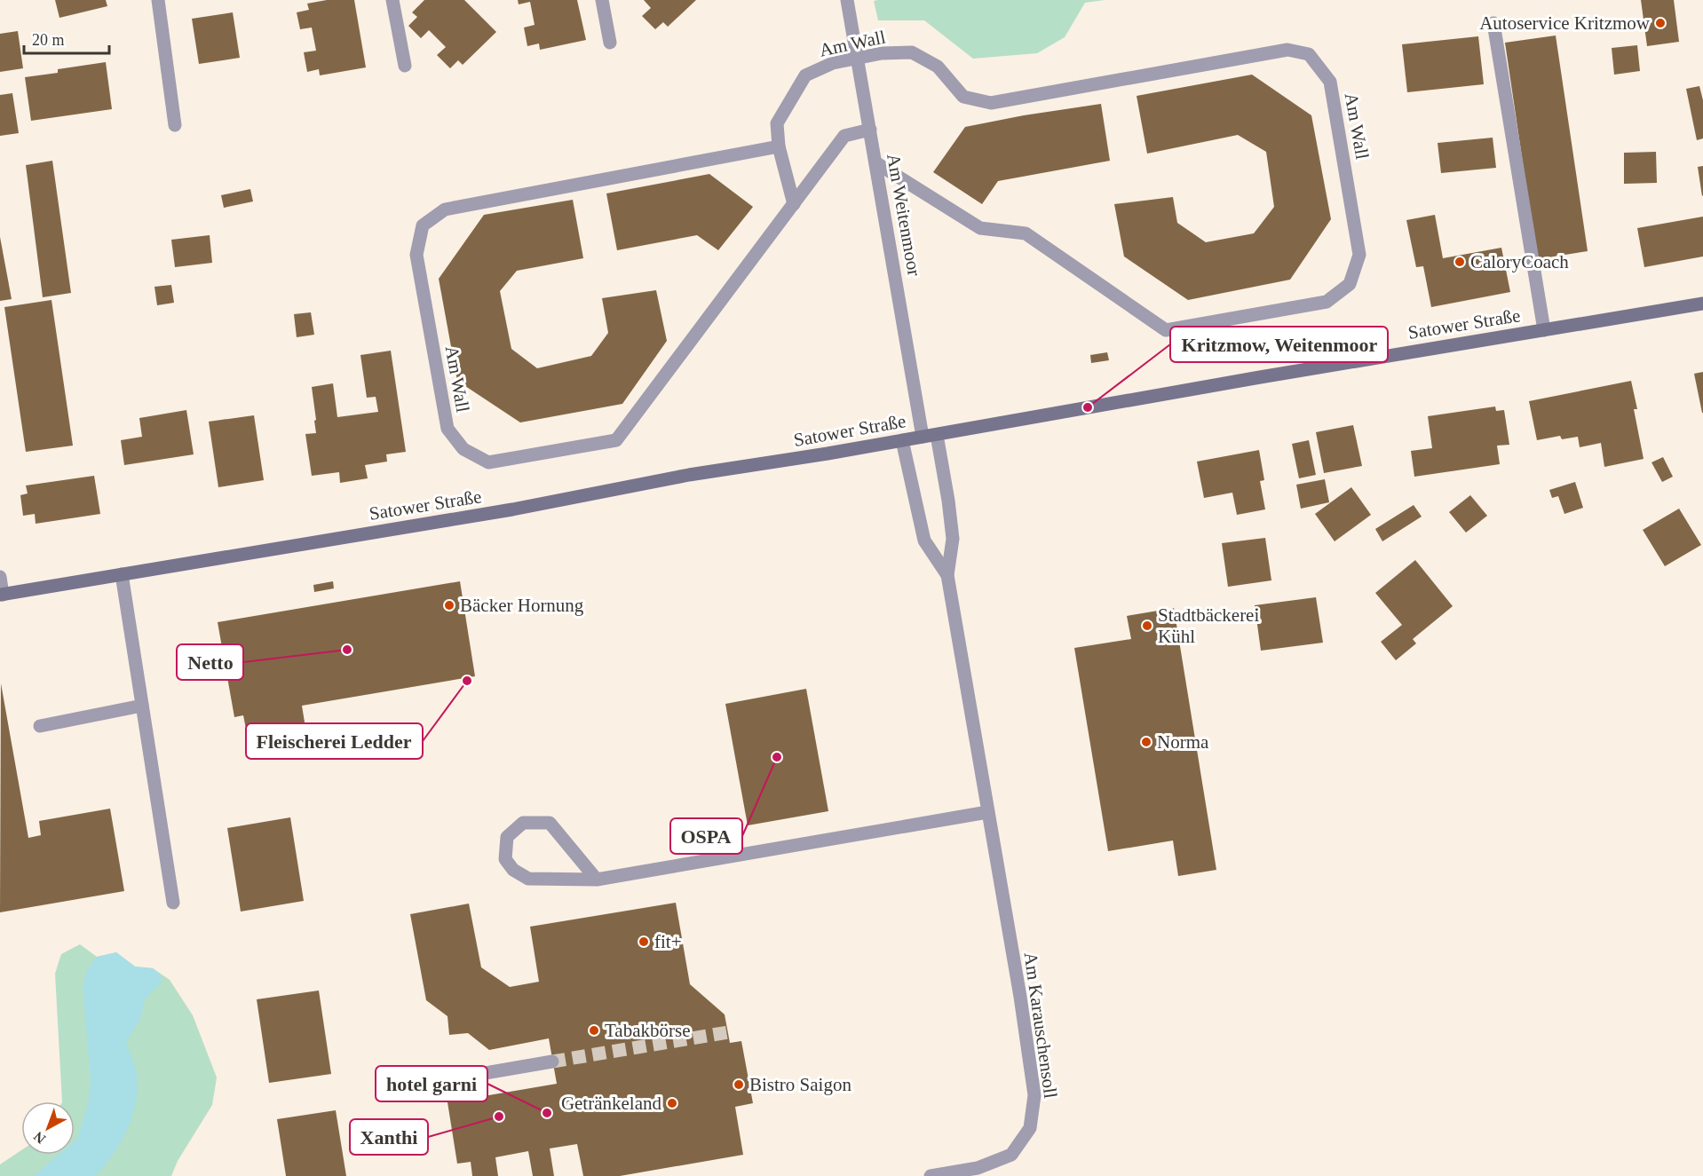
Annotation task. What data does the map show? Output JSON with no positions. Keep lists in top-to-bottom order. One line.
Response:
{"streets":{"main road":["Satower Straße"],"street":["Am Wall","Am Weitenmoor","Am Karauschensoll"]},"crossings":[["Am Wall","Am Weitenmoor"],["Am Weitenmoor","Satower Straße"],["Satower Straße","Am Karauschensoll"]],"places":["Autoservice Kritzmow","CaloryCoach","Kritzmow, Weitenmoor","Bäcker Hornung","Stadtbäckerei Kühl","Netto","Fleischerei Ledder","Norma","OSPA","fit+","Tabakbörse","Bistro Saigon","Getränkeland","hotel garni","Xanthi"],"scale_bar":"20 m","north":"bottom left"}
